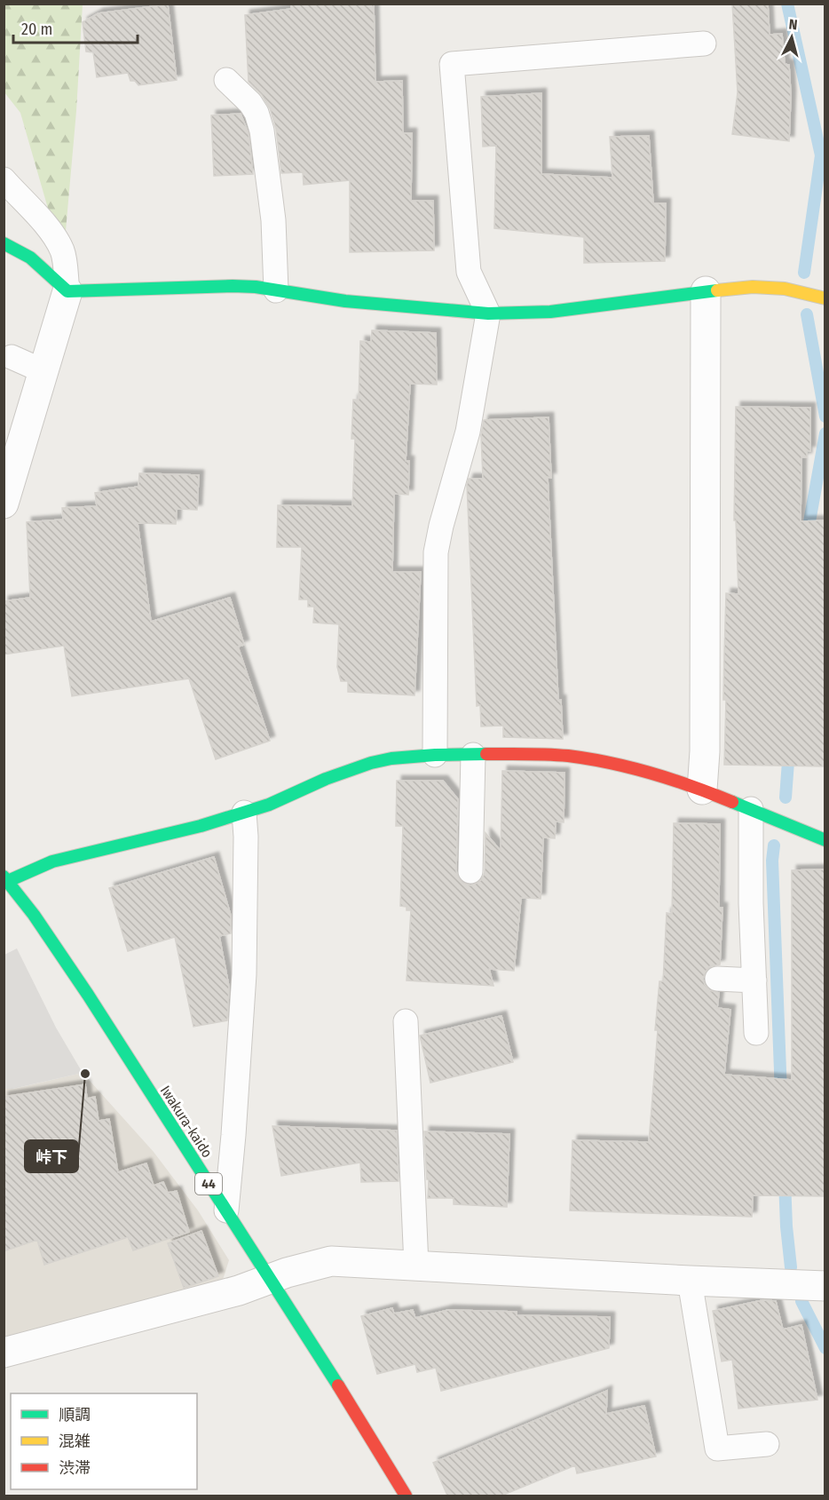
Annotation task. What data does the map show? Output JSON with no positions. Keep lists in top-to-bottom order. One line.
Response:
{"streets":{"street":["Iwakura-kaido","44"]},"places":["峠下"],"legend":["順調","混雑","渋滞"],"scale_bar":"20 m","north":"top"}
